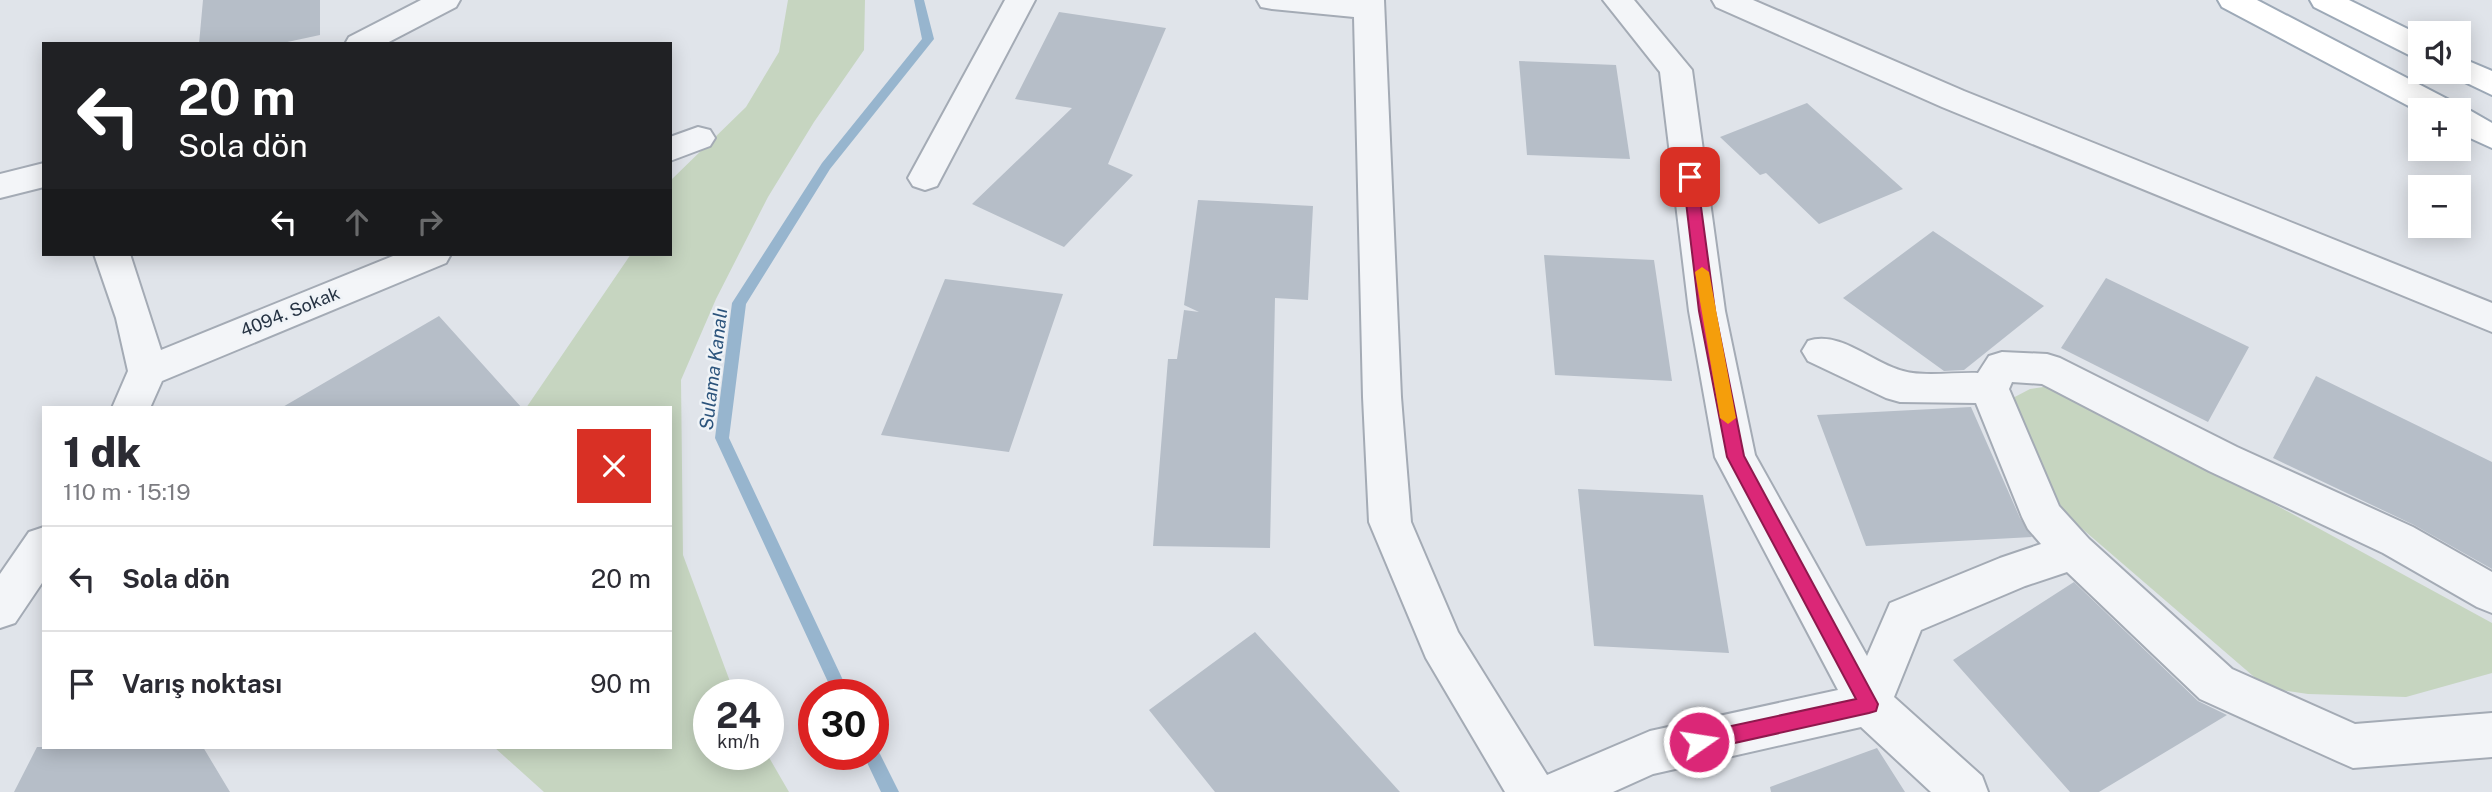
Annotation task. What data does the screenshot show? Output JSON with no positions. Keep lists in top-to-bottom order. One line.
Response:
{"streets":{"street":["4094. Sokak"]},"water":["Sulama Kanalı"],"page":{"map_buttons":["+","−"],"turn":["20 m","Sola dön"],"heading":["1 dk","110 m · 15:19"],"list":[{"name":"Sola dön","value":"20 m"},{"name":"Varış noktası","value":"90 m"}],"speed":"24 km/h","limit":"30"}}
